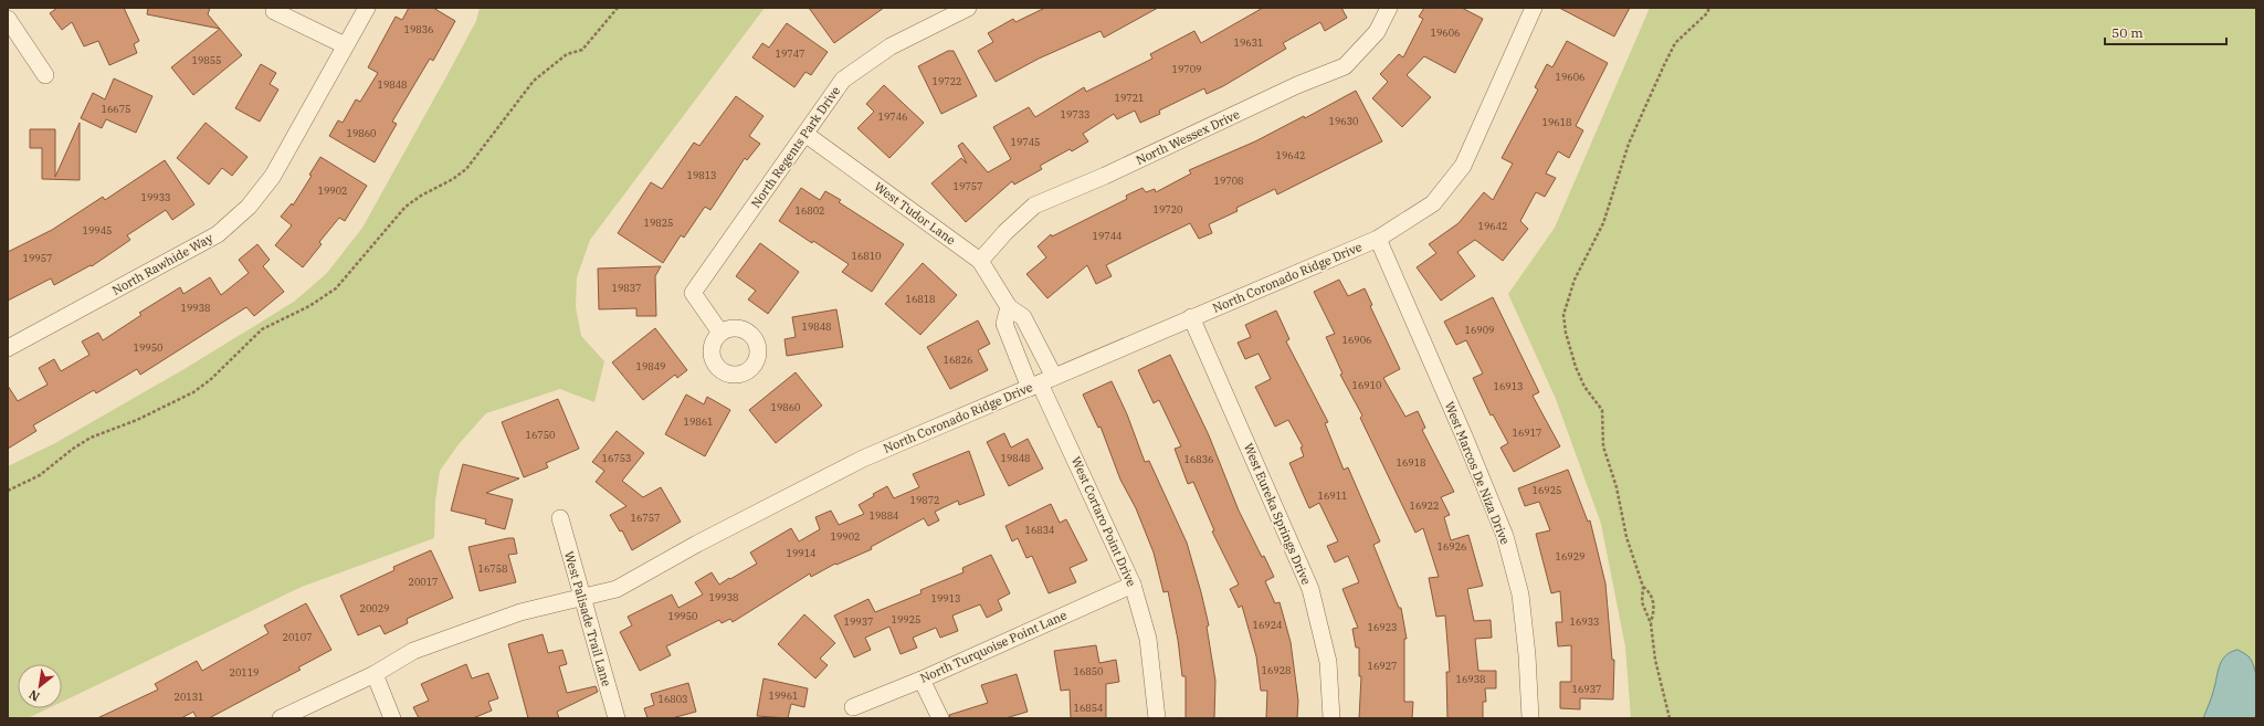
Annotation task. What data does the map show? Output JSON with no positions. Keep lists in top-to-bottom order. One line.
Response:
{"streets":{"street":["North Wessex Drive","North Regents Park Drive","West Tudor Lane","North Rawhide Way","North Coronado Ridge Drive","West Marcos De Niza Drive","West Eureka Springs Drive","West Cortaro Point Drive","West Palisade Trail Lane","North Turquoise Point Lane"]},"crossings":[["North Wessex Drive","West Tudor Lane"],["North Regents Park Drive","West Tudor Lane"],["West Tudor Lane","North Coronado Ridge Drive"],["West Tudor Lane","West Cortaro Point Drive"],["North Coronado Ridge Drive","West Marcos De Niza Drive"],["North Coronado Ridge Drive","West Eureka Springs Drive"],["North Coronado Ridge Drive","West Cortaro Point Drive"],["North Coronado Ridge Drive","West Palisade Trail Lane"],["West Cortaro Point Drive","North Turquoise Point Lane"]],"house_numbers":["19836","19606","19631","19747","19855","19709","19606","19722","19848","19721","16675","19733","19746","19630","19618","19860","19745","19642","19813","19708","19757","19902","19933","19720","16802","19825","19642","19945","19744","16810","19957","19837","16818","19938","19848","16909","16906","19950","16826","19849","16910","16913","19860","19861","16917","16750","16753","19848","16836","16918","16925","16911","19872","16922","19884","16757","16834","19902","16926","19914","16929","16758","20017","19938","19913","20029","19950","19925","19937","16933","16924","16923","20107","16927","16928","16850","20119","16938","16937","19961","20131","16803","16854"],"scale_bar":"50 m","north":"bottom left"}
